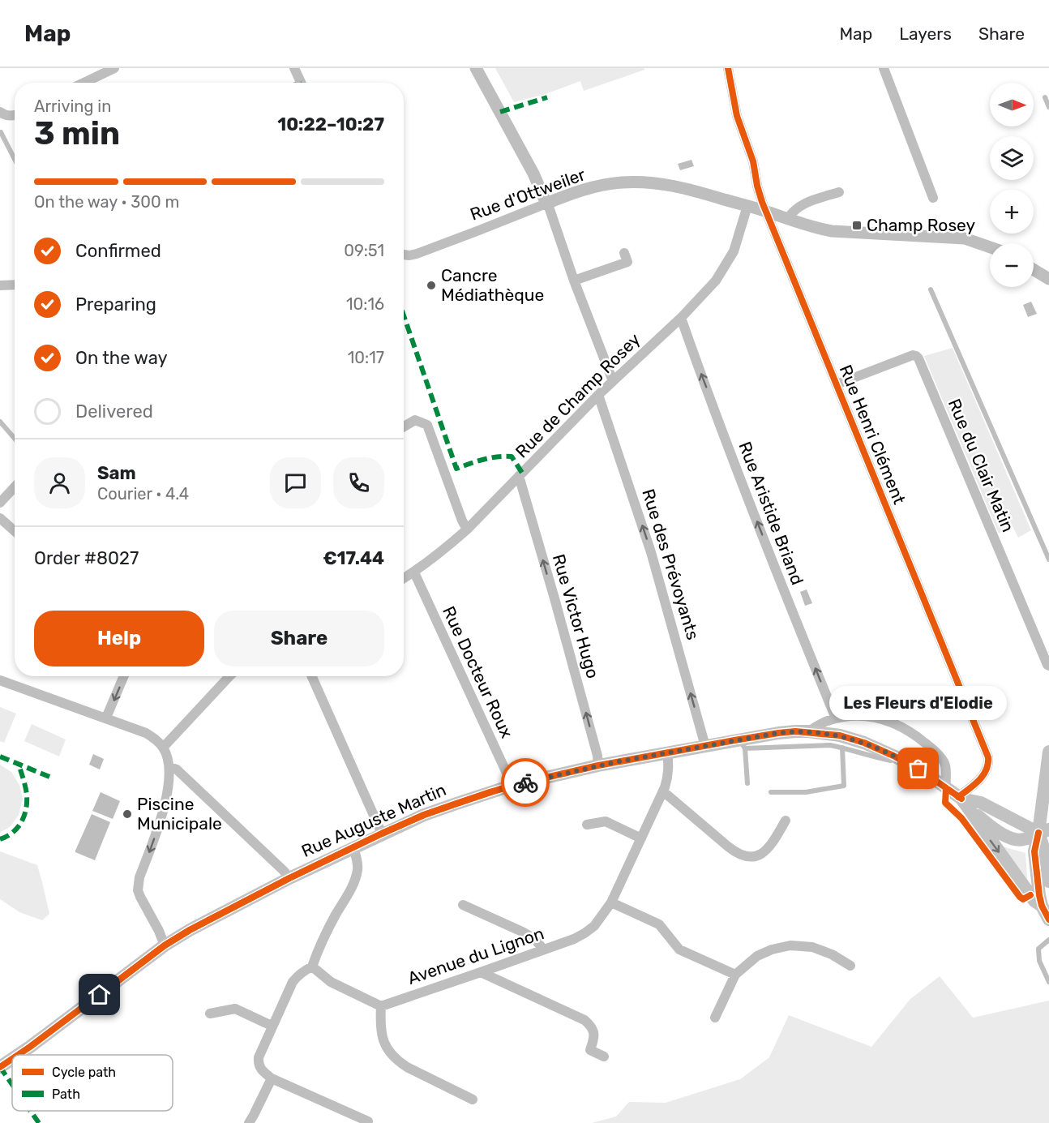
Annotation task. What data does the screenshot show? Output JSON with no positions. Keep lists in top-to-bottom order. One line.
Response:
{"streets":{"main road":["Rue Auguste Martin"],"street":["Rue d'Ottweiler","Rue de Champ Rosey","Rue Henri Clément","Rue du Clair Matin","Rue Aristide Briand","Rue des Prévoyants","Rue Victor Hugo","Rue Docteur Roux","Avenue du Lignon"]},"crossings":[["Rue d'Ottweiler","Rue de Champ Rosey"],["Rue d'Ottweiler","Rue Henri Clément"],["Rue de Champ Rosey","Rue Aristide Briand"],["Rue de Champ Rosey","Rue des Prévoyants"],["Rue de Champ Rosey","Rue Victor Hugo"],["Rue de Champ Rosey","Rue Docteur Roux"],["Rue Henri Clément","Rue du Clair Matin"],["Rue Aristide Briand","Rue Auguste Martin"],["Rue des Prévoyants","Rue Auguste Martin"],["Rue Victor Hugo","Rue Auguste Martin"],["Rue Docteur Roux","Rue Auguste Martin"],["Rue Auguste Martin","Avenue du Lignon"]],"one_way":["Rue Aristide Briand","Rue des Prévoyants","Rue Victor Hugo"],"places":{"transit":["Champ Rosey"],"other":["Cancre Médiathèque","Les Fleurs d'Elodie","Piscine Municipale"]},"legend":["Cycle path","Path"],"north":"right","page":{"header":"Map","nav":["Map","Layers","Share"],"map_buttons":["+","−"],"heading":["3 min","Arriving in","10:22–10:27"],"panel":["Sam","Courier · 4.4","Order #8027","€17.44"],"bar":"On the way · 300 m","list":[["Confirmed","09:51"],["Preparing","10:16"],["On the way","10:17"],"Delivered"],"buttons":["Help","Share"],"bubble":"Les Fleurs d'Elodie"}}
